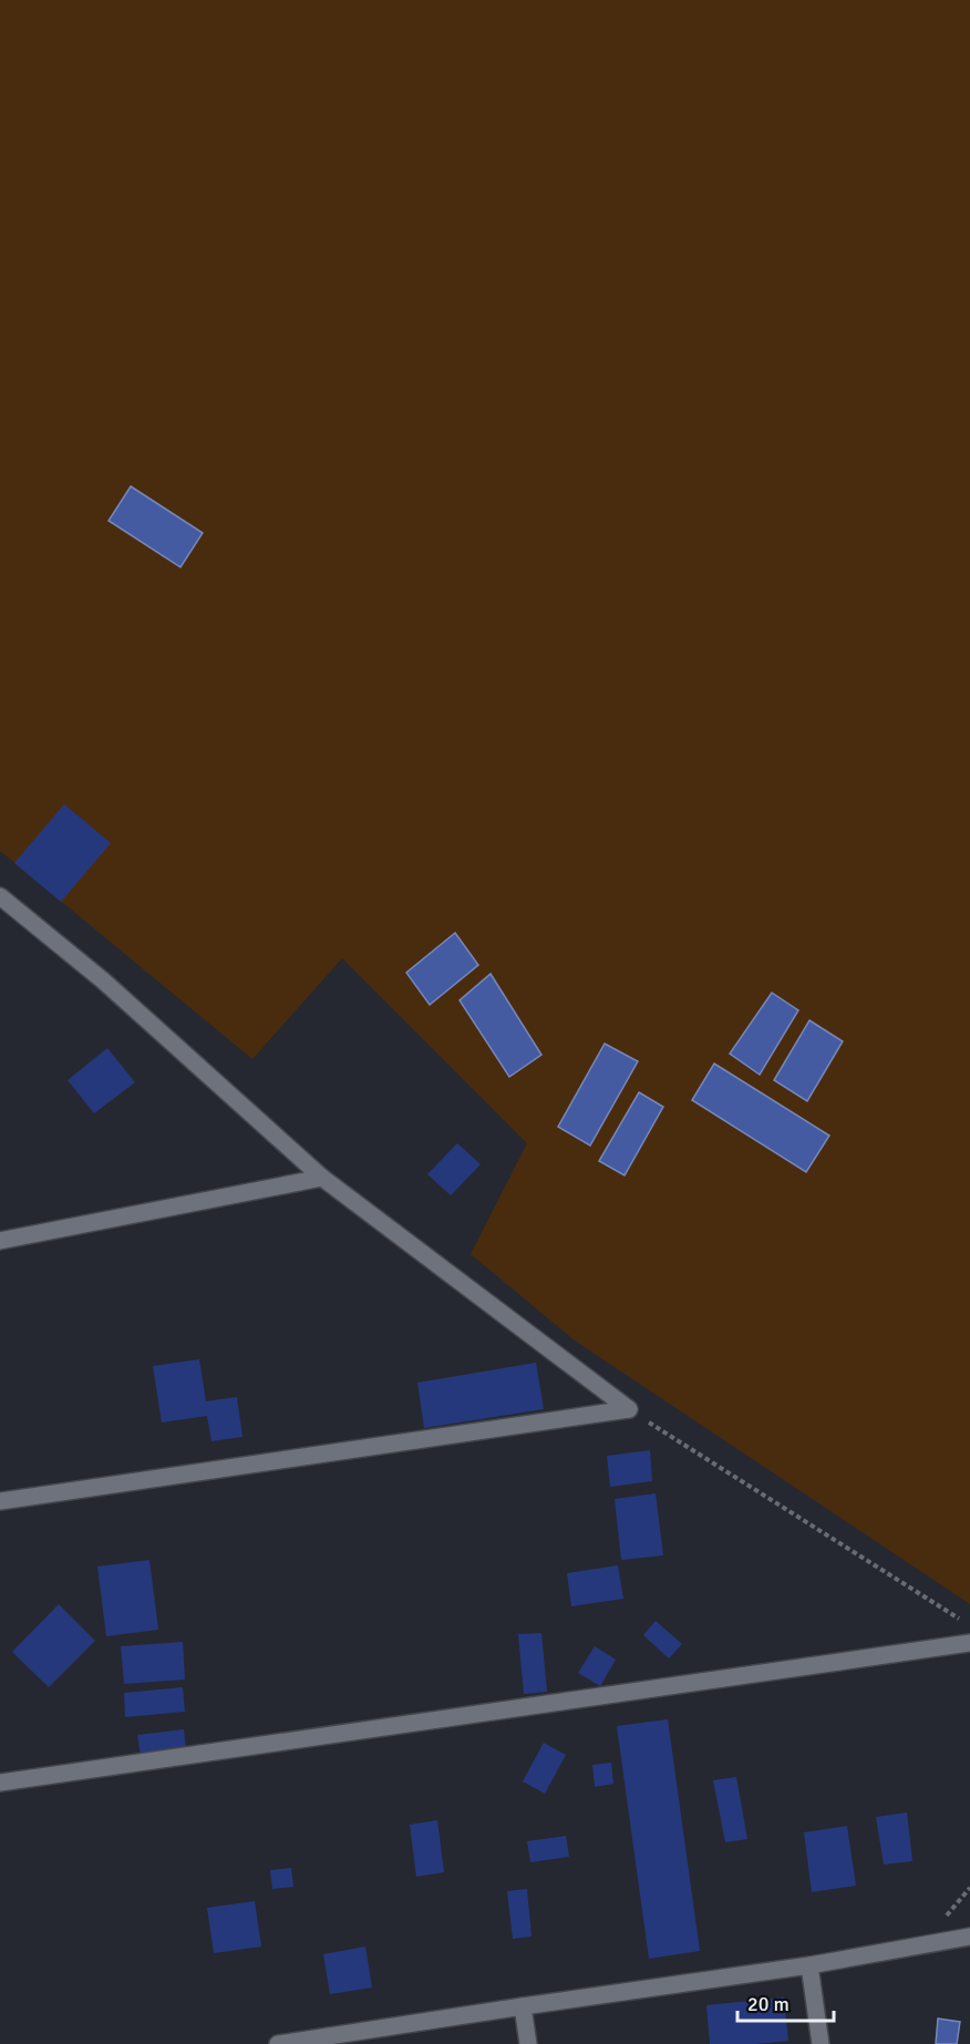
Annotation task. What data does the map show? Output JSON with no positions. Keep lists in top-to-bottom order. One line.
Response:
{"scale_bar":"20 m"}
